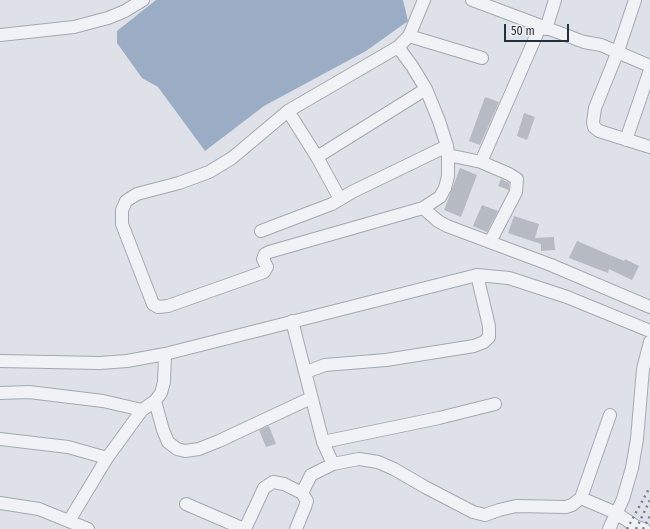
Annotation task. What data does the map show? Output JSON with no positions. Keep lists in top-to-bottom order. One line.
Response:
{"scale_bar":"50 m"}
